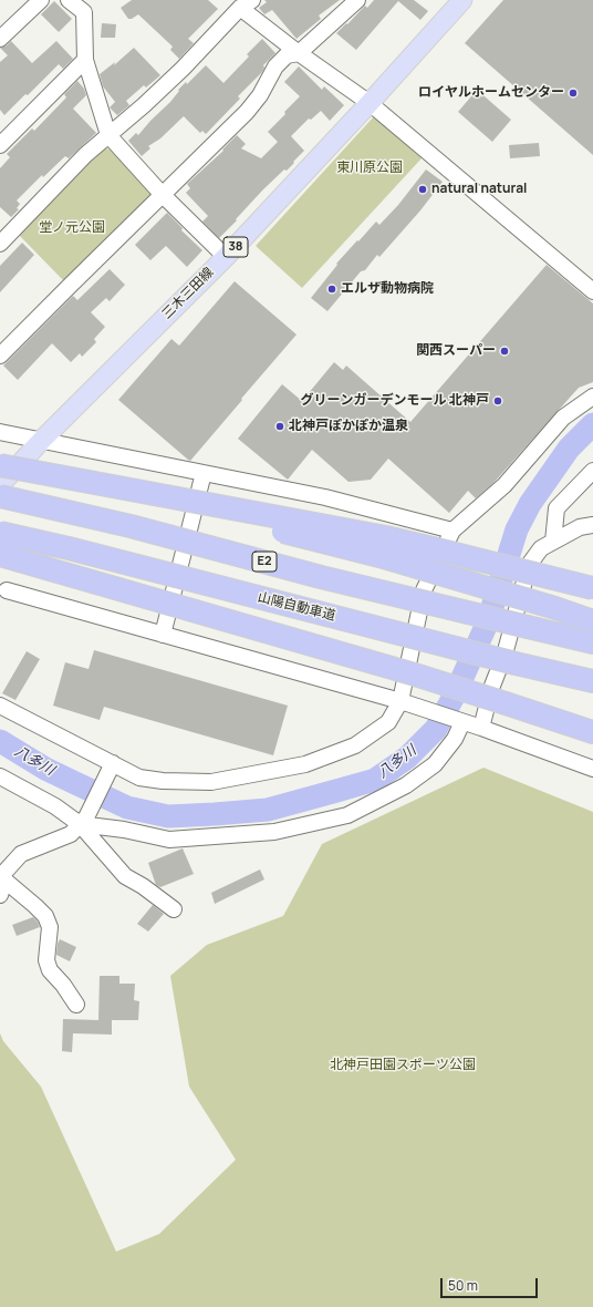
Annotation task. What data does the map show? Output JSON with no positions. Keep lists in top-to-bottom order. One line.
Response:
{"streets":{"highway":["E2","山陽自動車道"],"main road":["38","三木三田線"]},"water":["八多川"],"parks":["東川原公園","堂ノ元公園","北神戸田園スポーツ公園"],"places":["ロイヤルホームセンター","natural natural","エルザ動物病院","関西スーパー","グリーンガーデンモール 北神戸","北神戸ぽかぽか温泉"],"scale_bar":"50 m"}
